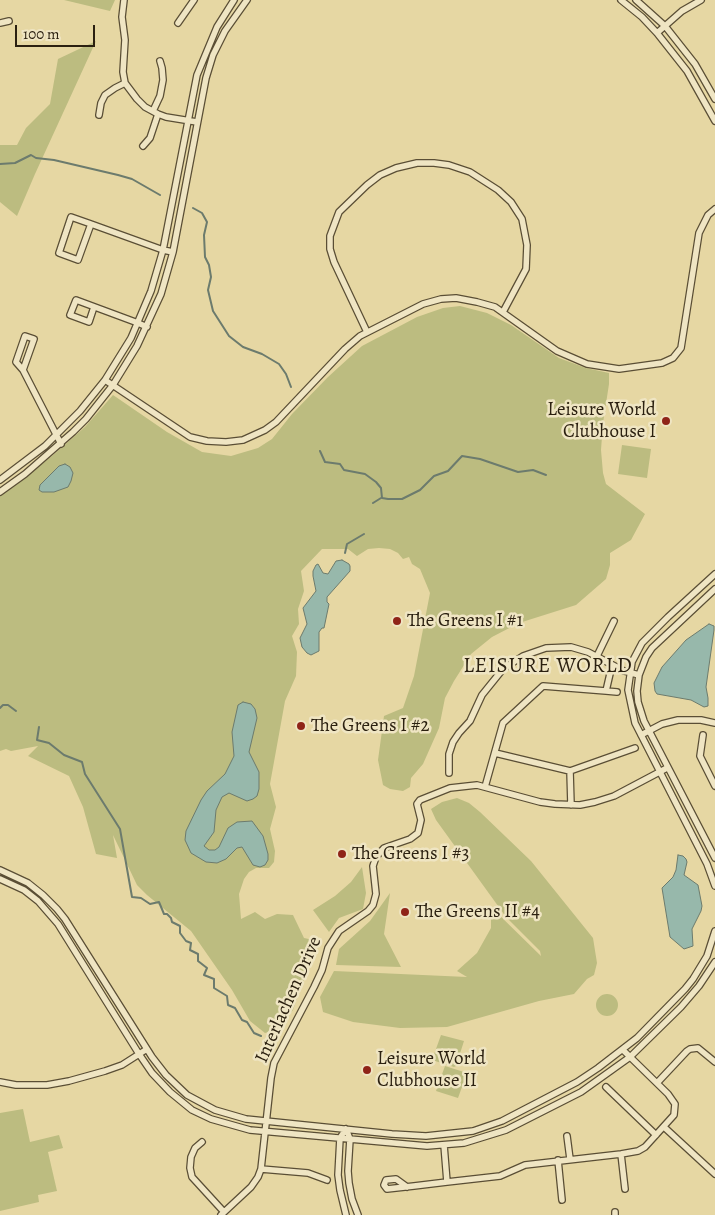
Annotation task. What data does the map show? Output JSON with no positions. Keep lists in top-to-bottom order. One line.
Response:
{"streets":{"street":["Interlachen Drive"]},"districts":["LEISURE WORLD"],"places":["Leisure World Clubhouse I","The Greens I #1","The Greens I #2","The Greens I #3","The Greens II #4","Leisure World Clubhouse II"],"scale_bar":"100 m"}
